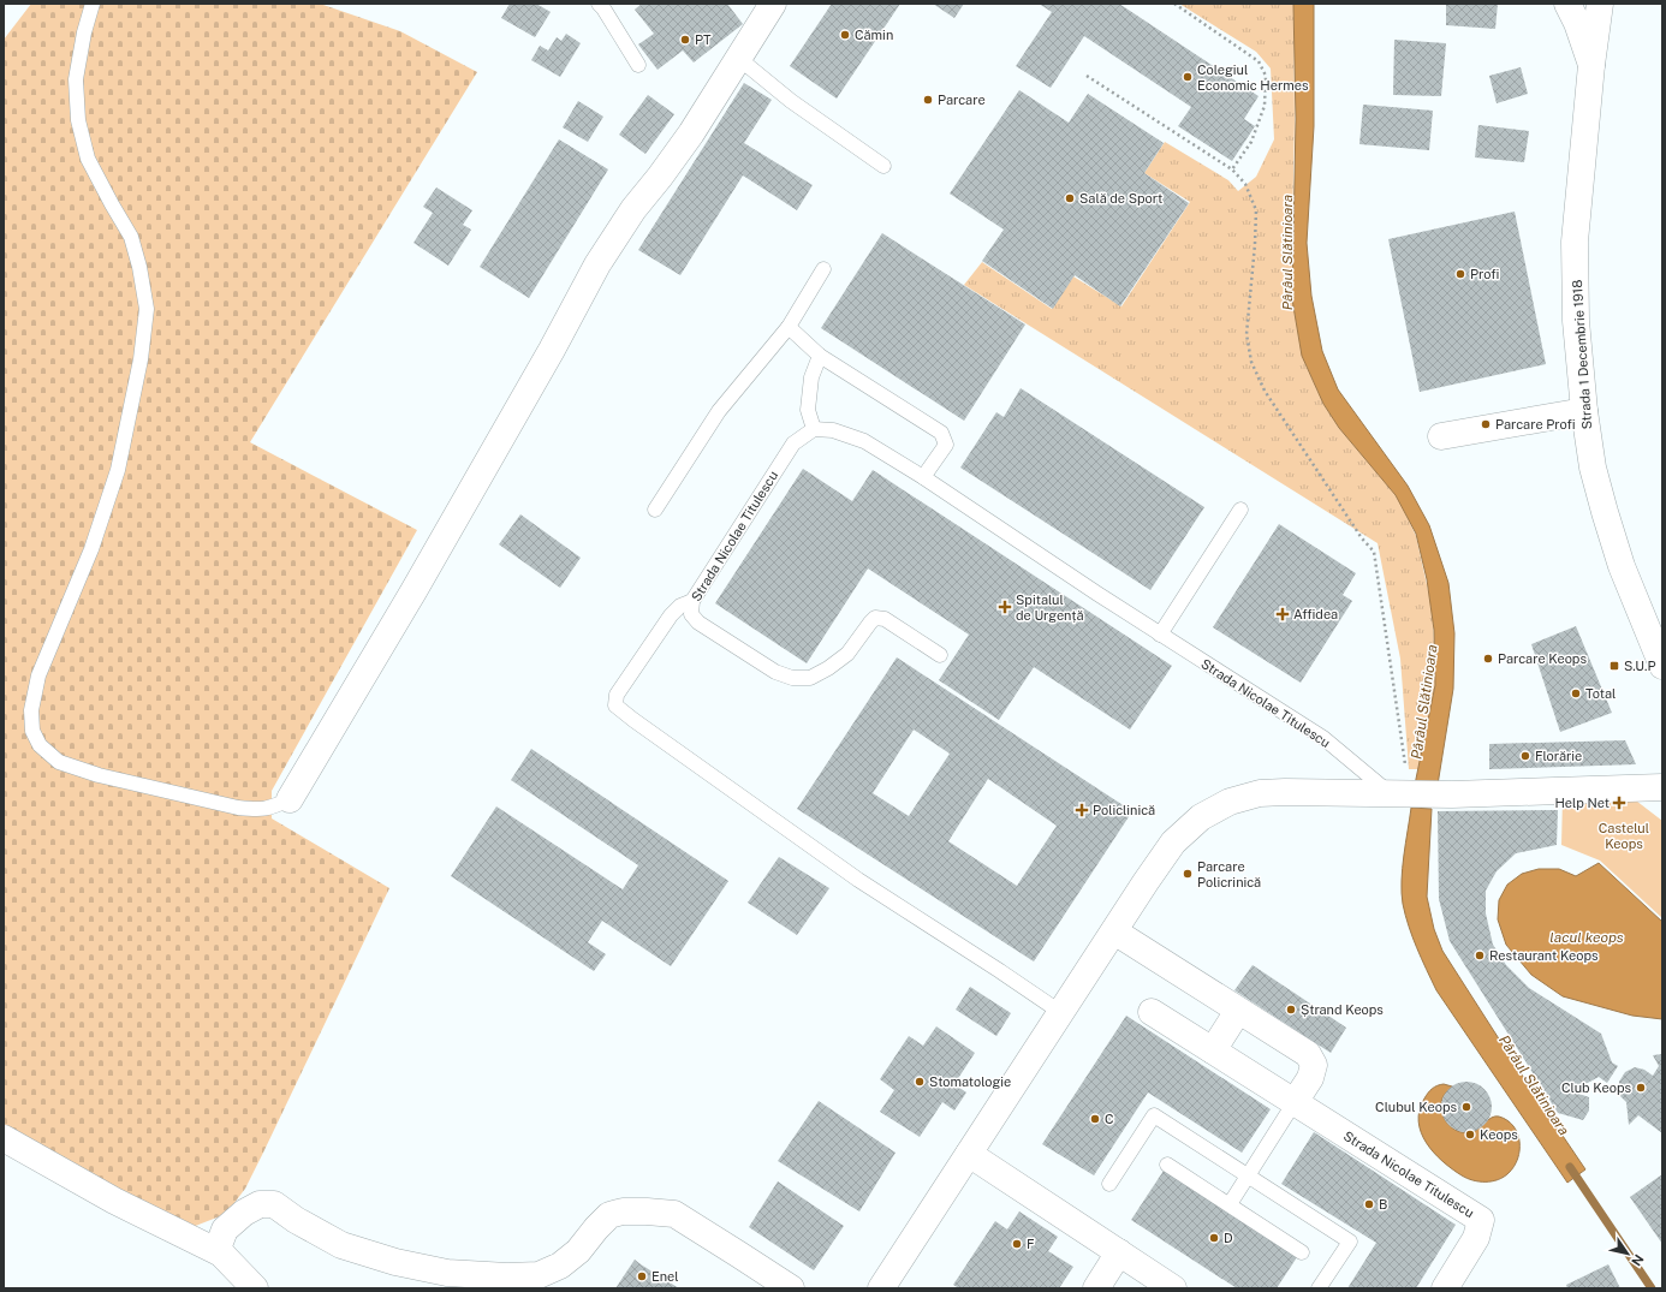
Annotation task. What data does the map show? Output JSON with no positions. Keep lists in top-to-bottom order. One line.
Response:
{"streets":{"street":["Strada 1 Decembrie 1918","Strada Nicolae Titulescu"]},"water":["Pârâul Slătinioara","lacul keops"],"parks":["Castelul Keops"],"places":{"other":["Cămin","PT","Colegiul Economic Hermes","Parcare","Sală de Sport","Profi","Parcare Profi","Parcare Keops","Total","Florărie","Parcare Policrinică","Restaurant Keops","Ștrand Keops","Stomatologie","Club Keops","Clubul Keops","C","Keops","B","D","F","Enel"],"health":["Spitalul de Urgență","Affidea","Help Net","Policlinică"],"transit":["S.U.P"]},"north":"bottom right"}
